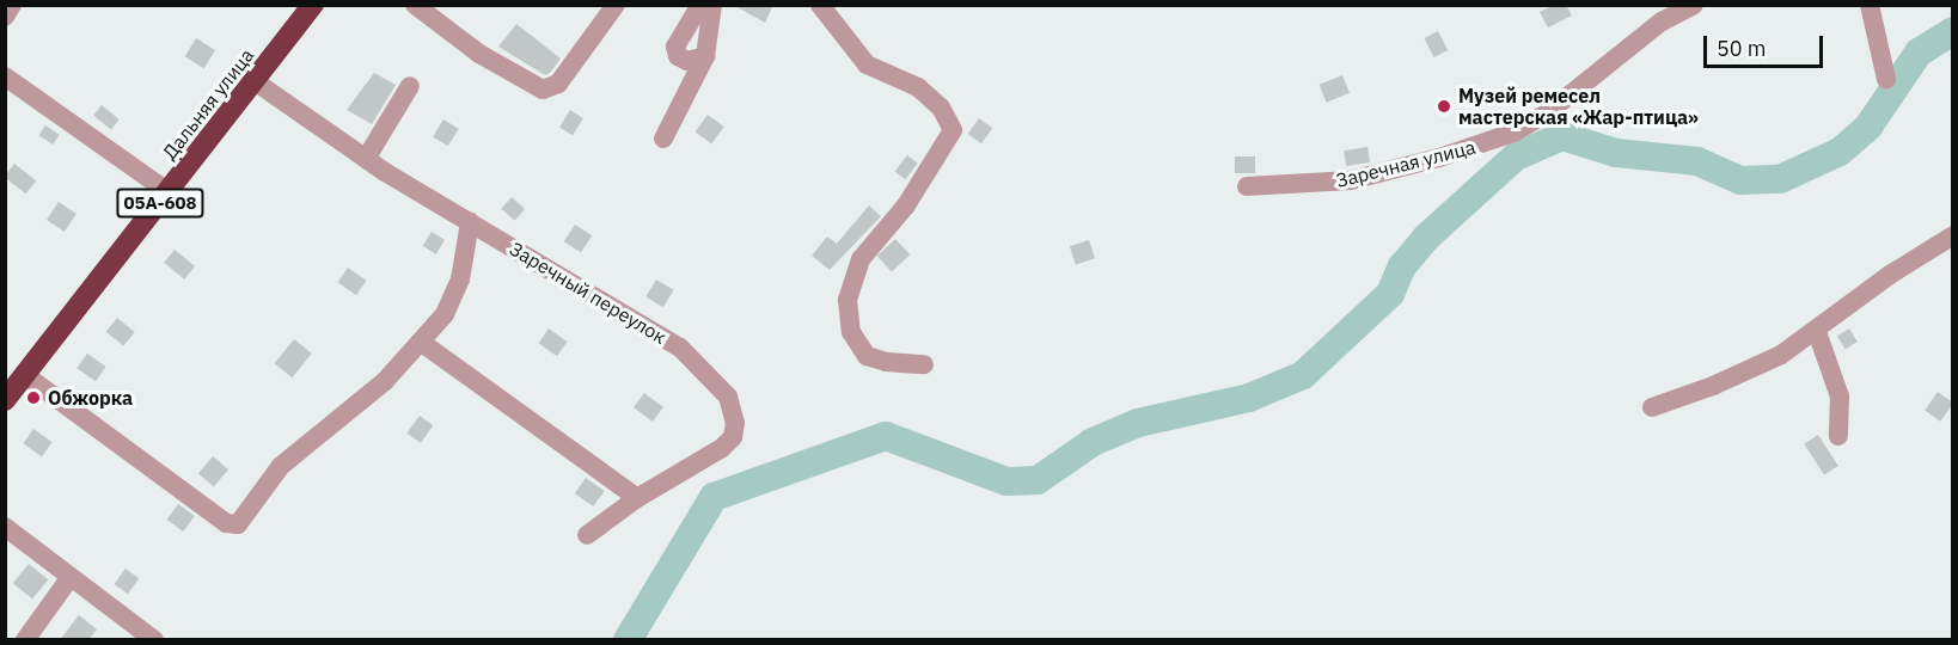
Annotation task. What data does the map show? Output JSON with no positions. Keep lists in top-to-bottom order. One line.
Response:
{"streets":{"highway":["Дальняя улица","05А-608"],"street":["Заречная улица","Заречный переулок"]},"crossings":[["Дальняя улица","Заречный переулок"]],"places":["Музей ремесел мастерская «Жар-птица»","Обжорка"],"scale_bar":"50 m"}
